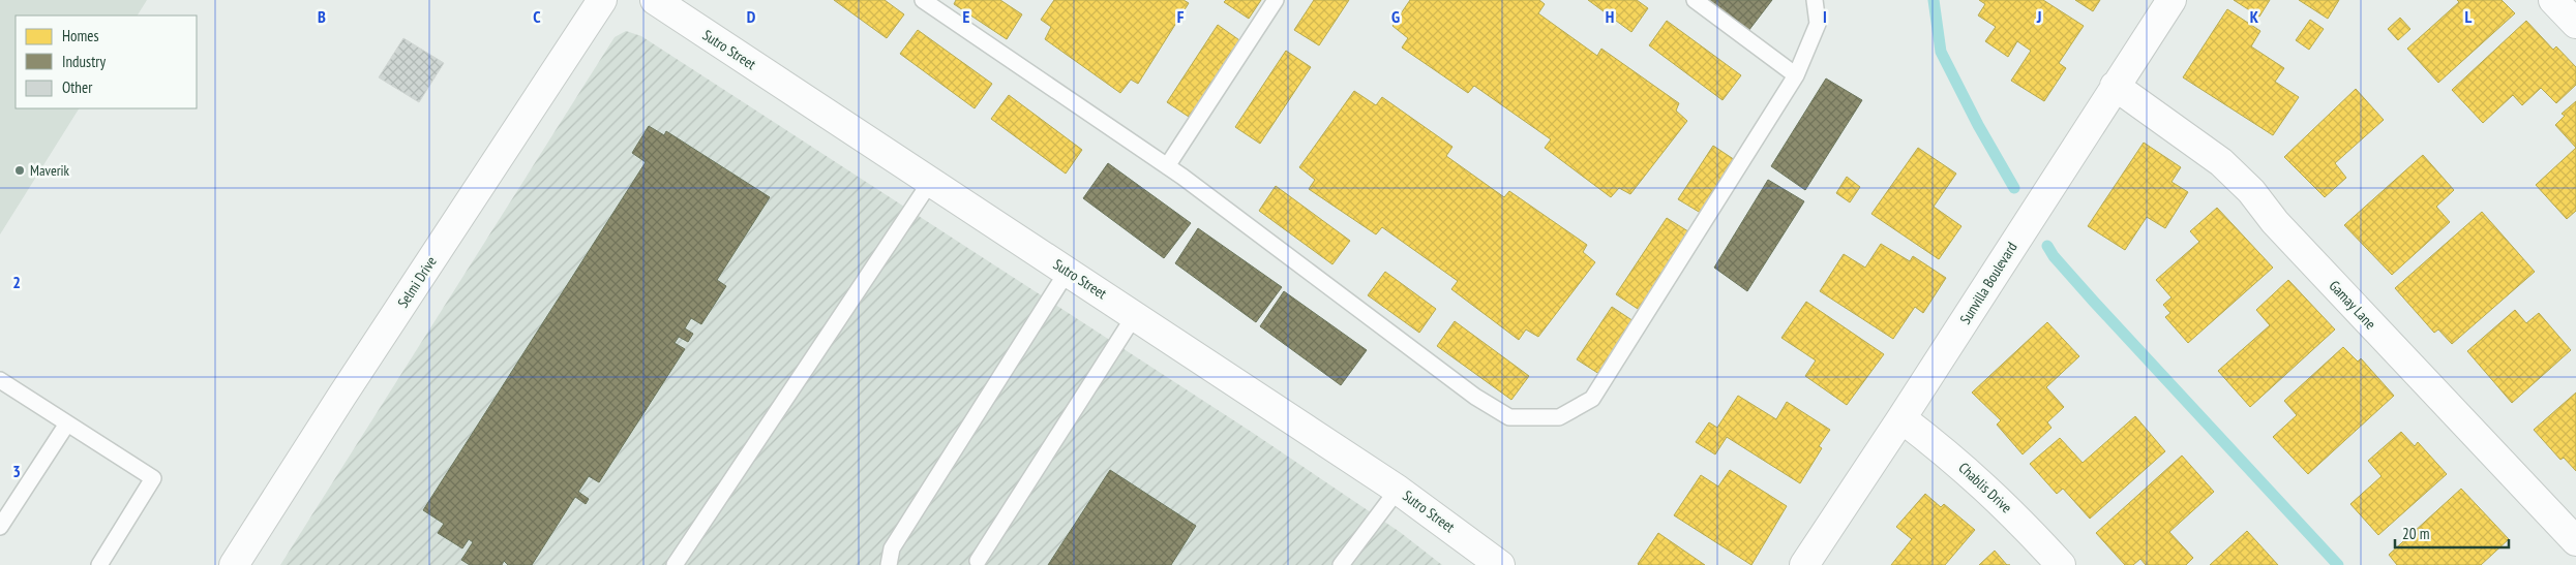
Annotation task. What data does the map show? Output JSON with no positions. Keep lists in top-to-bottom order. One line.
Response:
{"streets":{"street":["Sutro Street","Selmi Drive","Sunvilla Boulevard","Gamay Lane","Chablis Drive"]},"crossings":[["Sunvilla Boulevard","Gamay Lane"],["Sunvilla Boulevard","Chablis Drive"]],"places":["Maverik"],"legend":["Homes","Industry","Other"],"scale_bar":"20 m","grid":{"columns":["B","C","D","E","F","G","H","I","J","K","L"],"rows":["2","3"]}}
